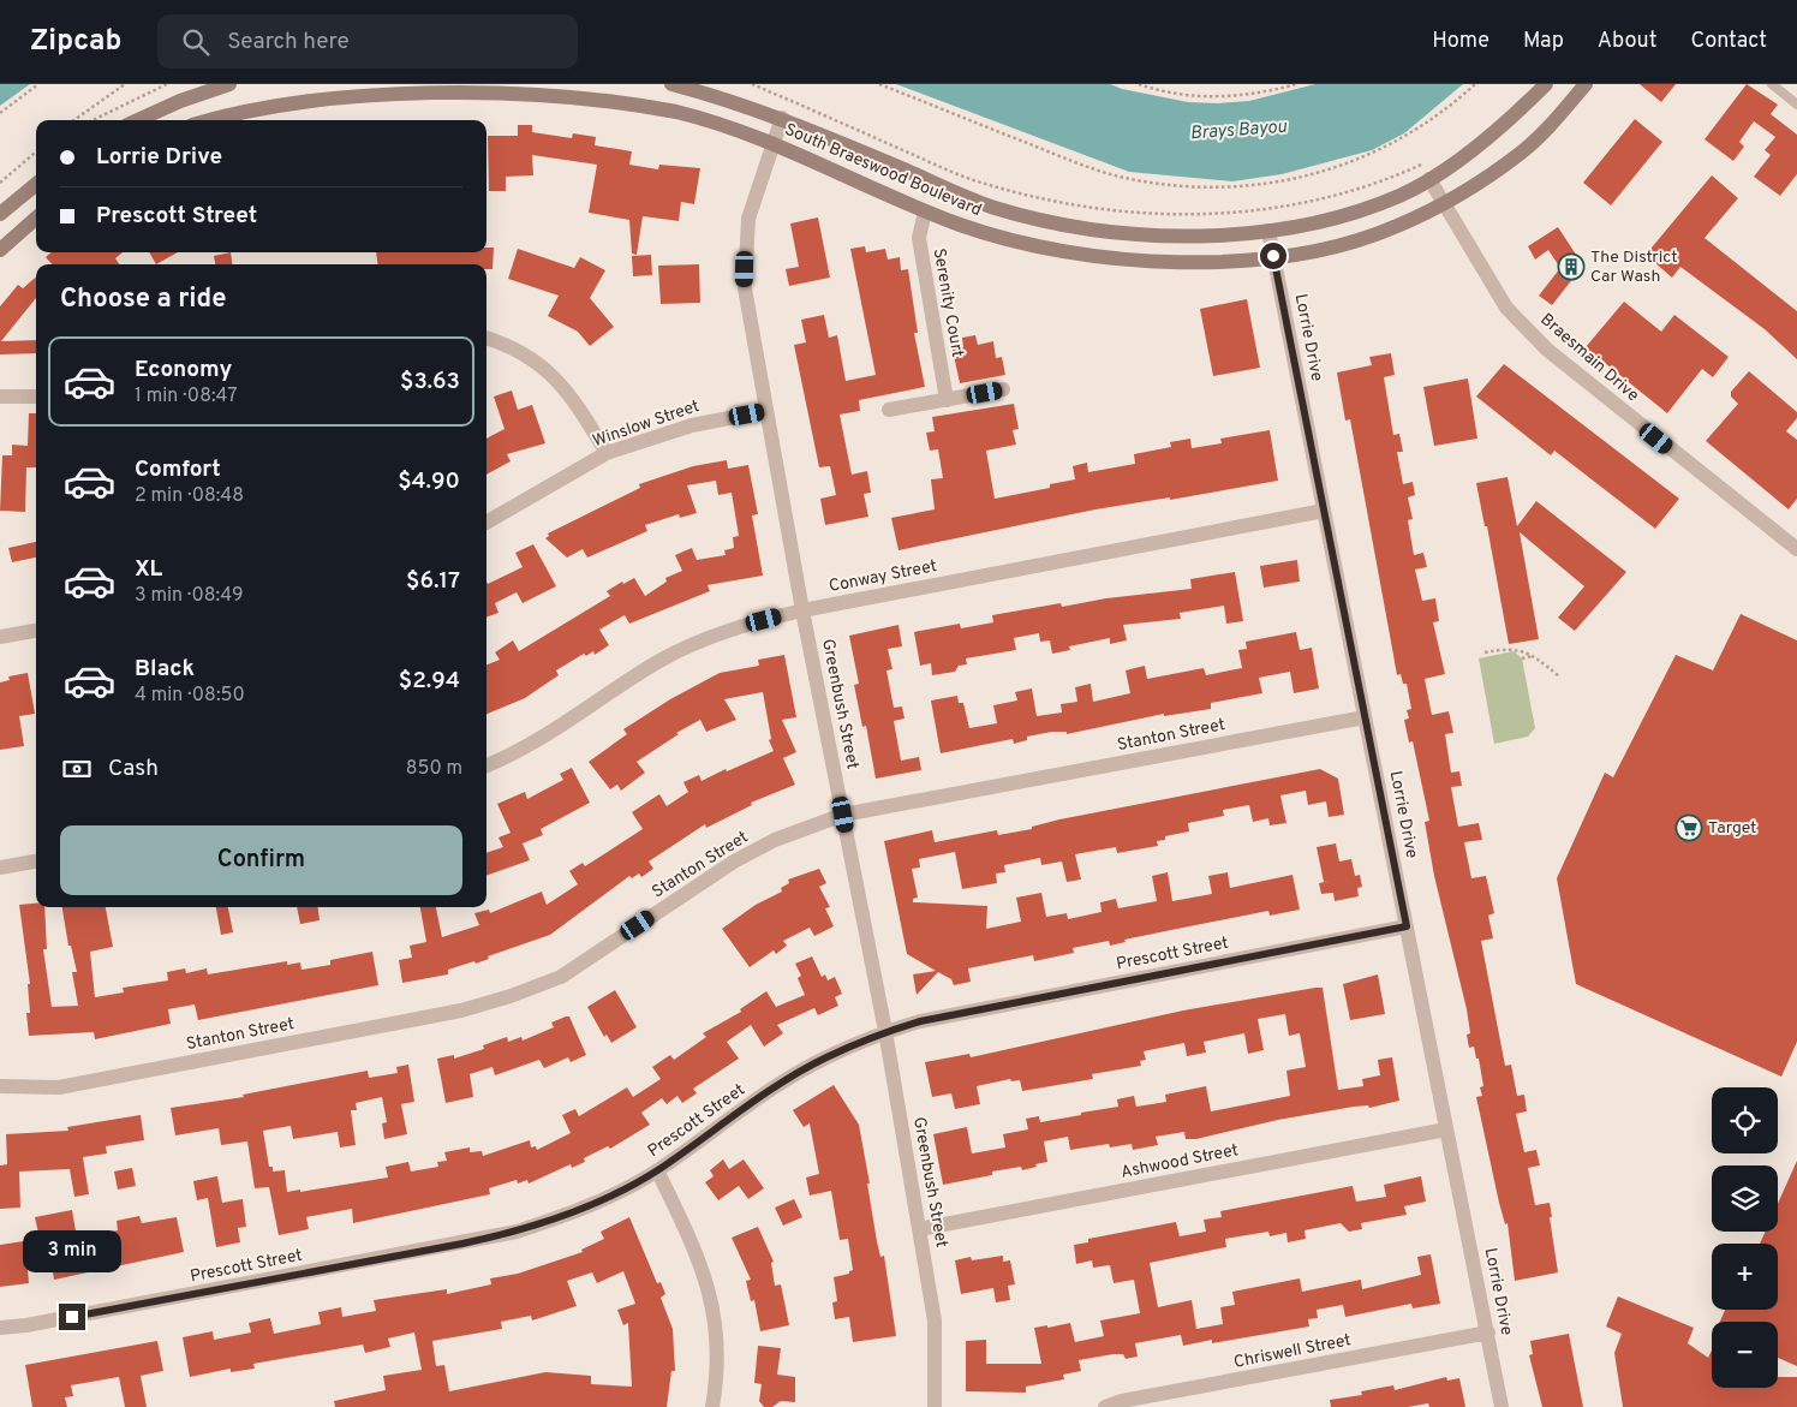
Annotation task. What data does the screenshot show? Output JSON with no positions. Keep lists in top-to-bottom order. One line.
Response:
{"streets":{"main road":["South Braeswood Boulevard"],"street":["Serenity Court","Lorrie Drive","Braesmain Drive","Winslow Street","Conway Street","Greenbush Street","Stanton Street","Prescott Street","Ashwood Street","Chriswell Street"]},"crossings":[["South Braeswood Boulevard","Serenity Court"],["South Braeswood Boulevard","Lorrie Drive"],["South Braeswood Boulevard","Braesmain Drive"],["South Braeswood Boulevard","Greenbush Street"],["Lorrie Drive","Conway Street"],["Lorrie Drive","Stanton Street"],["Lorrie Drive","Prescott Street"],["Lorrie Drive","Ashwood Street"],["Lorrie Drive","Chriswell Street"],["Winslow Street","Greenbush Street"],["Conway Street","Greenbush Street"],["Greenbush Street","Stanton Street"],["Greenbush Street","Prescott Street"],["Greenbush Street","Ashwood Street"]],"water":["Brays Bayou"],"places":{"building":["The District Car Wash"],"supermarket":["Target"]},"page":{"header":"Zipcab","search":"Search here","nav":["Home","Map","About","Contact"],"banner":["Lorrie Drive","Prescott Street"],"heading":"Choose a ride","list":[{"name":"Economy","note":"1 min · 08:47","value":"$3.63"},{"name":"Comfort","note":"2 min · 08:48","value":"$4.90"},{"name":"XL","note":"3 min · 08:49","value":"$6.17"},{"name":"Black","note":"4 min · 08:50","value":"$2.94"}],"pay":["Cash","850 m"],"buttons":"Confirm","map_buttons":["+","−"],"bubble":"3 min"}}
